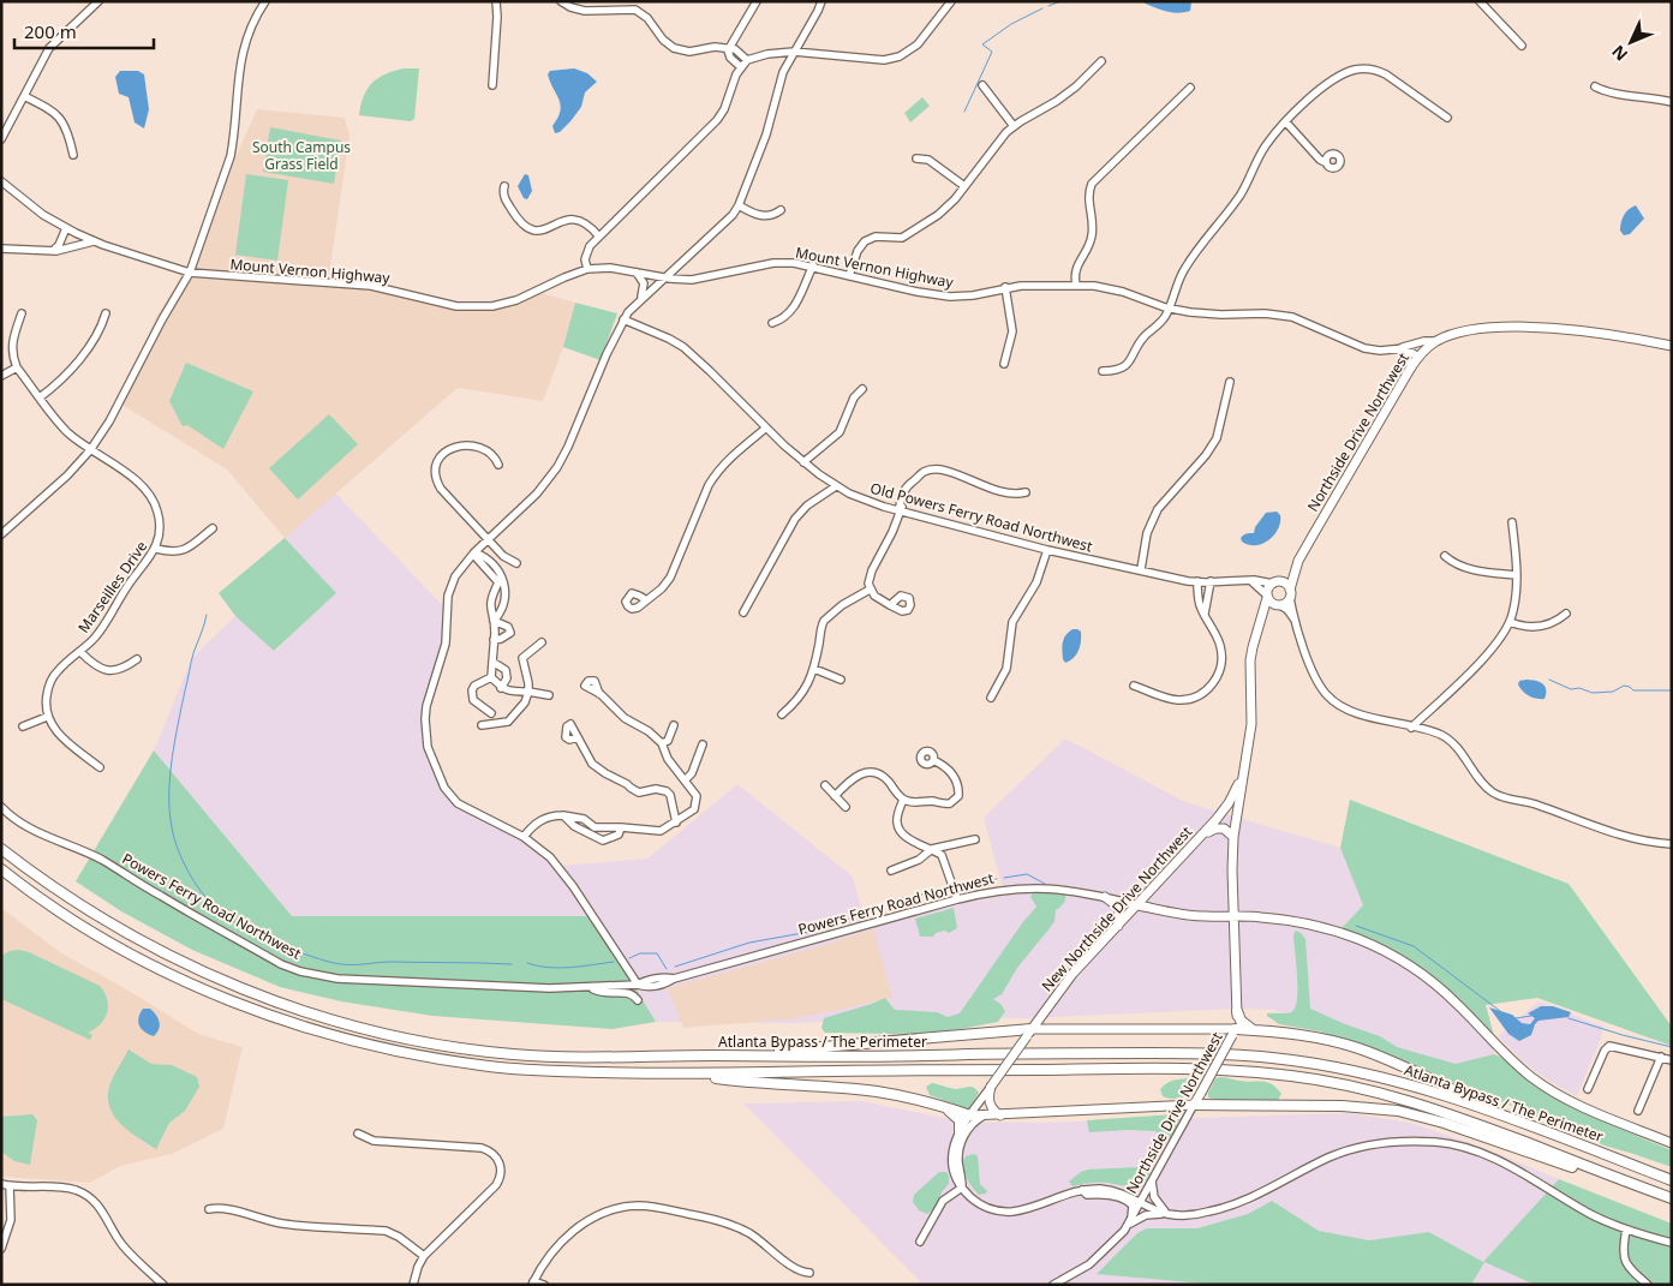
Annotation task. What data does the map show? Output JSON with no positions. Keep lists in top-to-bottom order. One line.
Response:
{"streets":{"highway":["Atlanta Bypass / The Perimeter"],"main road":["Northside Drive Northwest","Powers Ferry Road Northwest","New Northside Drive Northwest"],"street":["Mount Vernon Highway","Old Powers Ferry Road Northwest","Marseilles Drive"]},"crossings":[["Mount Vernon Highway","Northside Drive Northwest"],["Northside Drive Northwest","Old Powers Ferry Road Northwest"],["Northside Drive Northwest","Powers Ferry Road Northwest"],["Northside Drive Northwest","New Northside Drive Northwest"],["Powers Ferry Road Northwest","New Northside Drive Northwest"]],"parks":["South Campus Grass Field"],"scale_bar":"200 m","north":"bottom left"}
